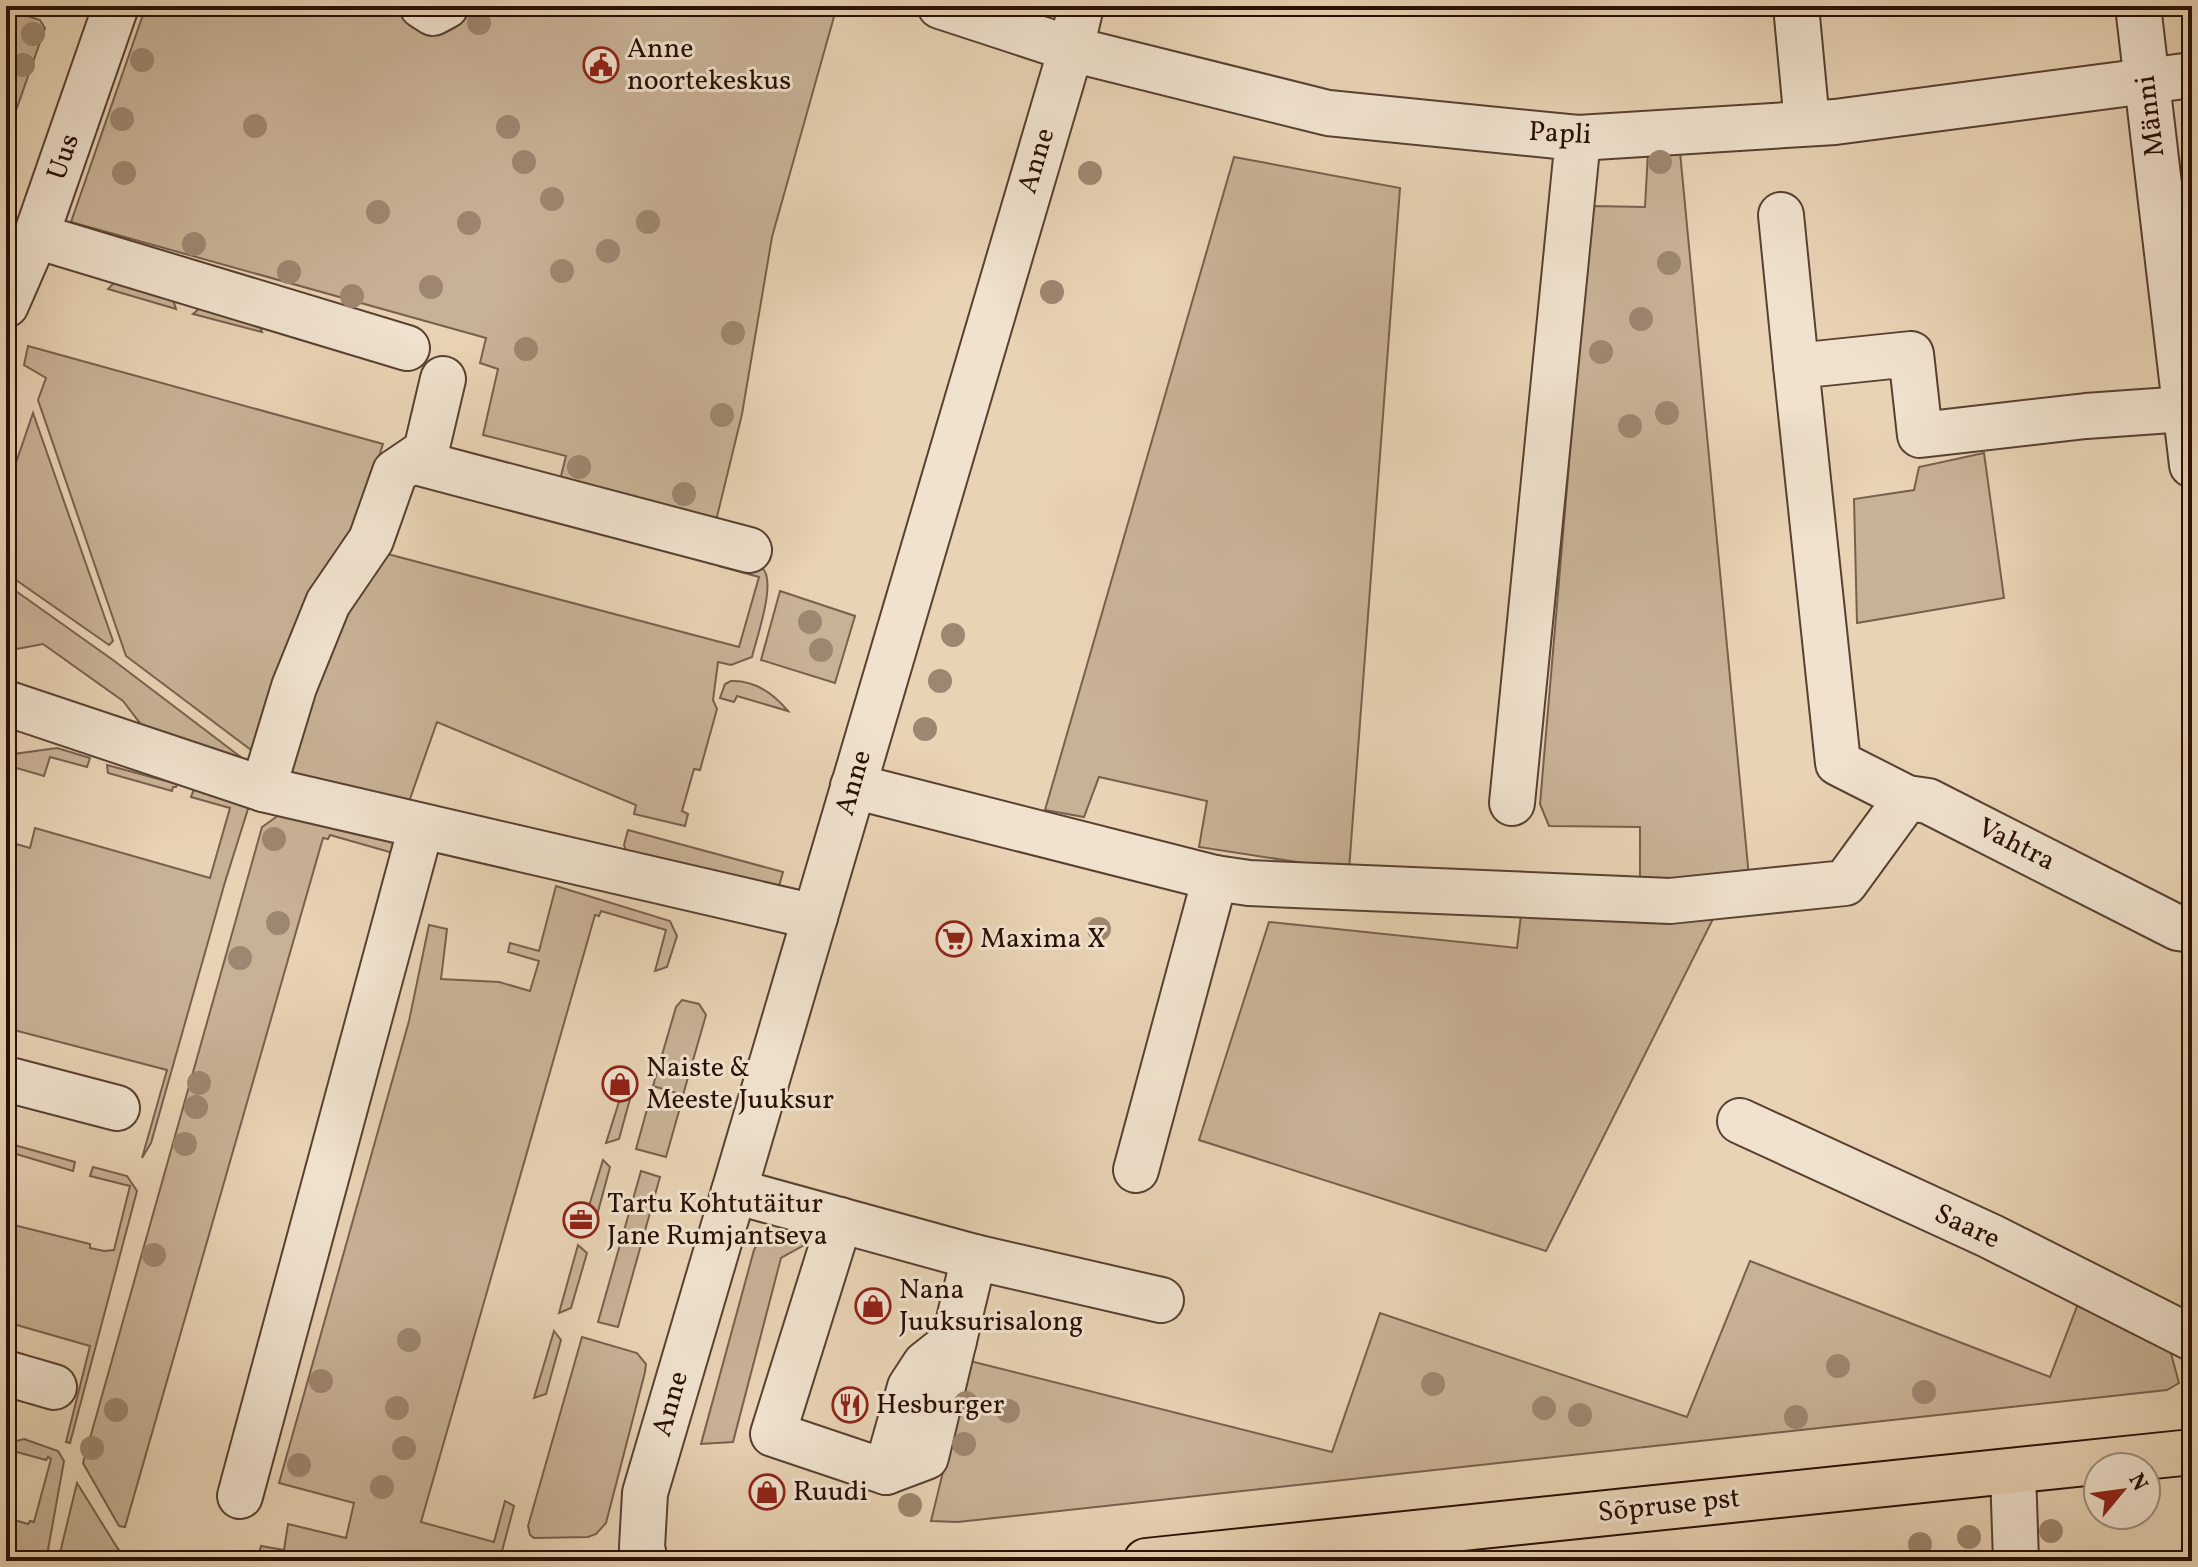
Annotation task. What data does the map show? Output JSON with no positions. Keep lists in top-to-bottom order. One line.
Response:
{"streets":{"main road":["Sõpruse pst"],"street":["Männi","Papli","Uus","Anne","Vahtra","Saare"]},"crossings":[["Männi","Papli"],["Papli","Anne"]],"places":{"public building":["Anne noortekeskus"],"supermarket":["Maxima X"],"shop":["Naiste & Meeste Juuksur","Nana Juuksurisalong","Ruudi"],"office":["Tartu Kohtutäitur Jane Rumjantseva"],"restaurant":["Hesburger"]},"north":"top right"}
